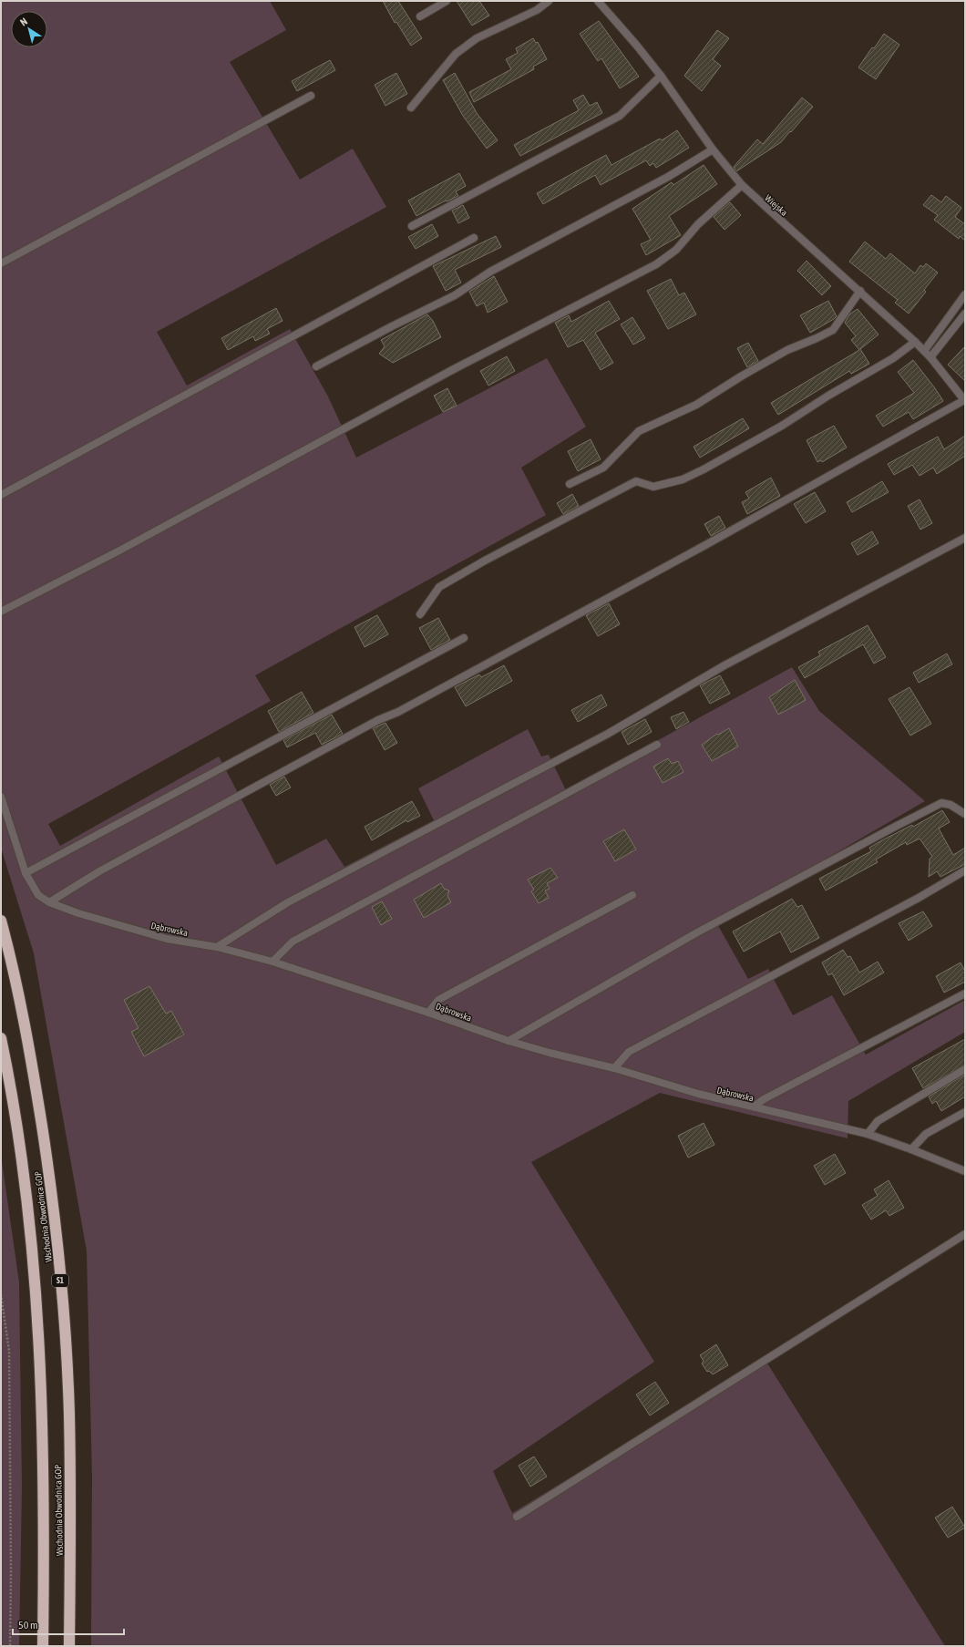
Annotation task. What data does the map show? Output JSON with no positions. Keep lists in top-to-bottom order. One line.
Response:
{"streets":{"highway":["Wschodnia Obwodnica GOP","S1"],"street":["Wiejska","Dąbrowska"]},"scale_bar":"50 m","north":"top left"}
